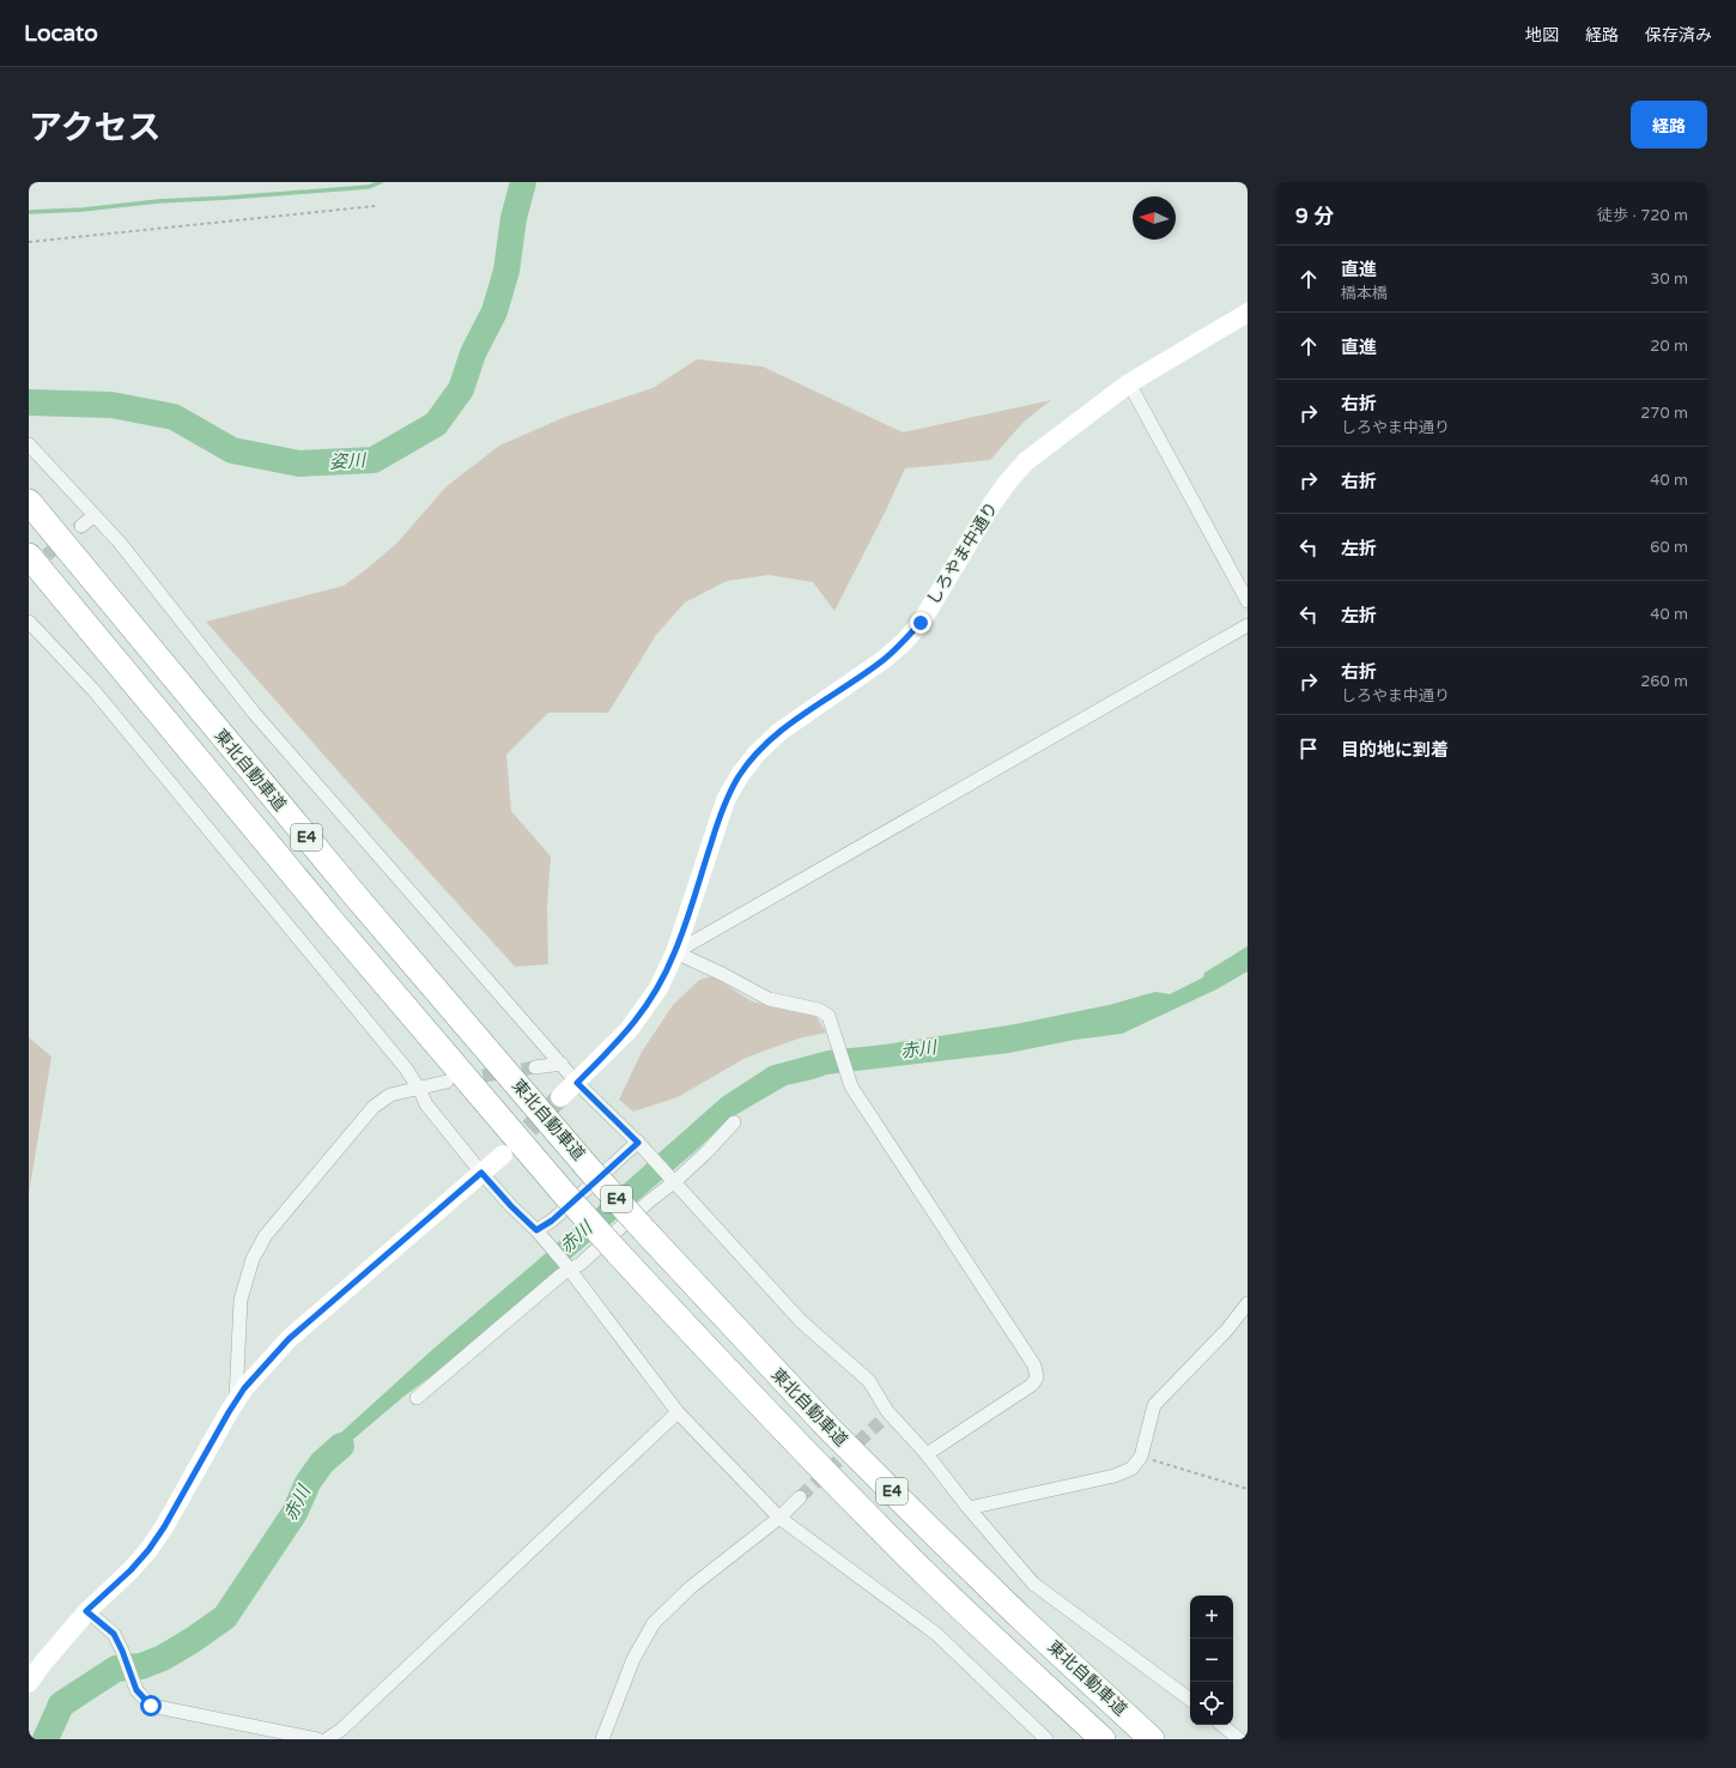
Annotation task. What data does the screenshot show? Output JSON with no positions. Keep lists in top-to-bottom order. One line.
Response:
{"streets":{"highway":["東北自動車道","E4"],"street":["しろやま中通り"]},"water":["姿川","赤川"],"north":"left","page":{"header":"Locato","nav":["地図","経路","保存済み"],"title":"アクセス","buttons":"経路","heading":["9 分","徒歩 · 720 m"],"list":[["直進","橋本橋","30 m"],["直進","20 m"],["右折","しろやま中通り","270 m"],["右折","40 m"],["左折","60 m"],["左折","40 m"],["右折","しろやま中通り","260 m"],"目的地に到着"],"map_buttons":["+","−"]}}
